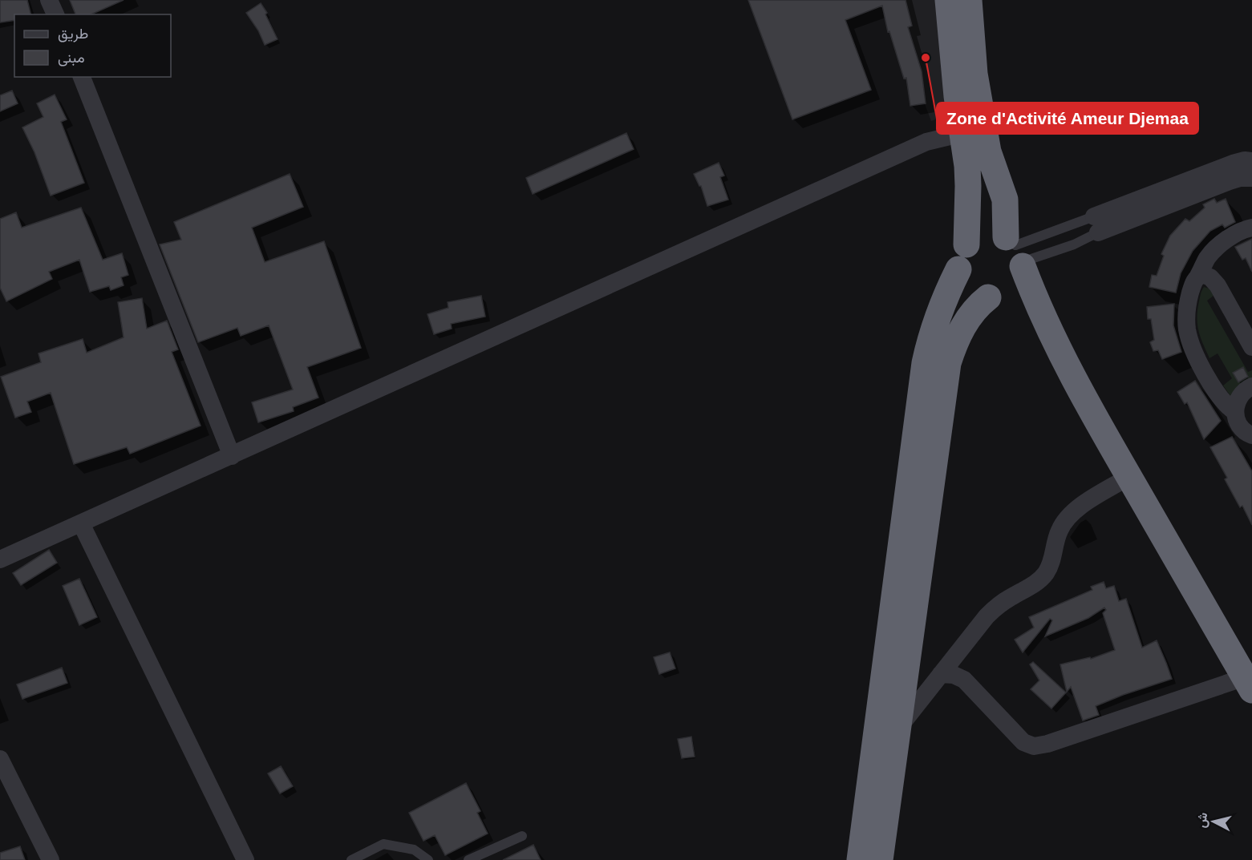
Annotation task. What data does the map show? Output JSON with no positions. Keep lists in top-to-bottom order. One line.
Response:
{"places":["Zone d'Activité Ameur Djemaa"],"legend":["طريق","مبنى"],"north":"left"}
